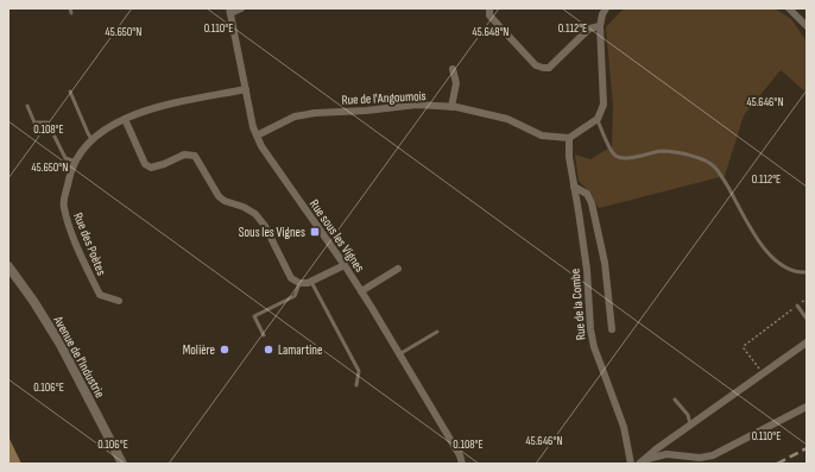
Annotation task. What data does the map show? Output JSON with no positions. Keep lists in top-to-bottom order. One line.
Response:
{"streets":{"street":["Rue de l'Angoumois","Rue sous les Vignes","Rue des Poètes","Rue de la Combe","Avenue de l'Industrie"]},"crossings":[["Rue de l'Angoumois","Rue sous les Vignes"],["Rue de l'Angoumois","Rue de la Combe"],["Rue sous les Vignes","Rue des Poètes"]],"places":{"transit":["Sous les Vignes"],"other":["Molière","Lamartine"]},"coordinates":["0.110°E","0.112°E","45.650°N","45.648°N","45.646°N","0.108°E","0.106°E"]}
